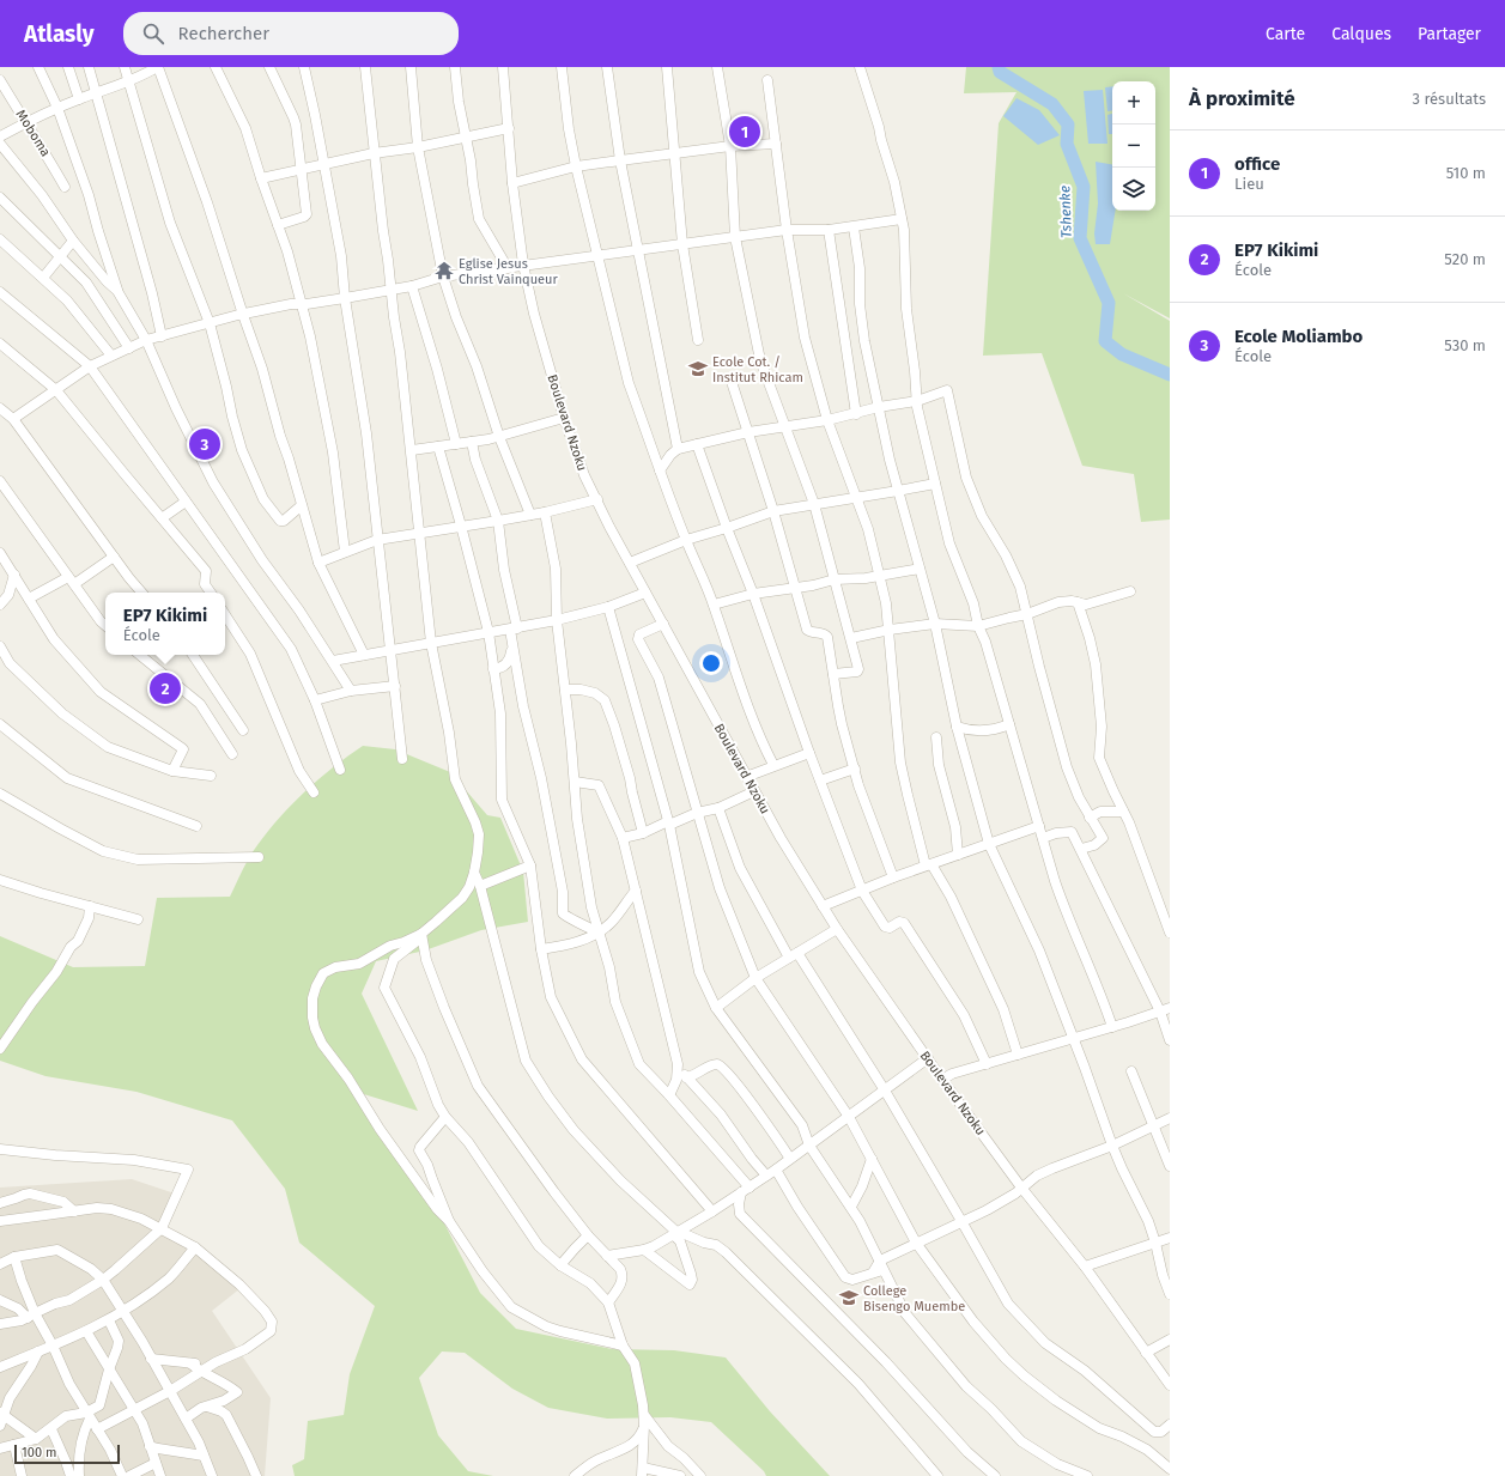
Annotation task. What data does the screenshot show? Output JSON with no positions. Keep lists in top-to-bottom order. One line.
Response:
{"streets":{"street":["Moboma","Boulevard Nzoku"]},"water":["Tshenke"],"places":{"temple":["Eglise Jesus Christ Vainqueur"],"school or university":["Ecole Cot. / Institut Rhicam","College Bisengo Muembe"]},"scale_bar":"100 m","page":{"header":"Atlasly","search":"Rechercher","nav":["Carte","Calques","Partager"],"heading":["À proximité","3 résultats"],"map_buttons":["+","−"],"pins":["1","3","2"],"list":[{"mark":"1","name":"office","note":"Lieu","value":"510 m"},{"mark":"2","name":"EP7 Kikimi","note":"École","value":"520 m"},{"mark":"3","name":"Ecole Moliambo","note":"École","value":"530 m"}],"popup":["EP7 Kikimi","École"],"scale":"100 m"}}
